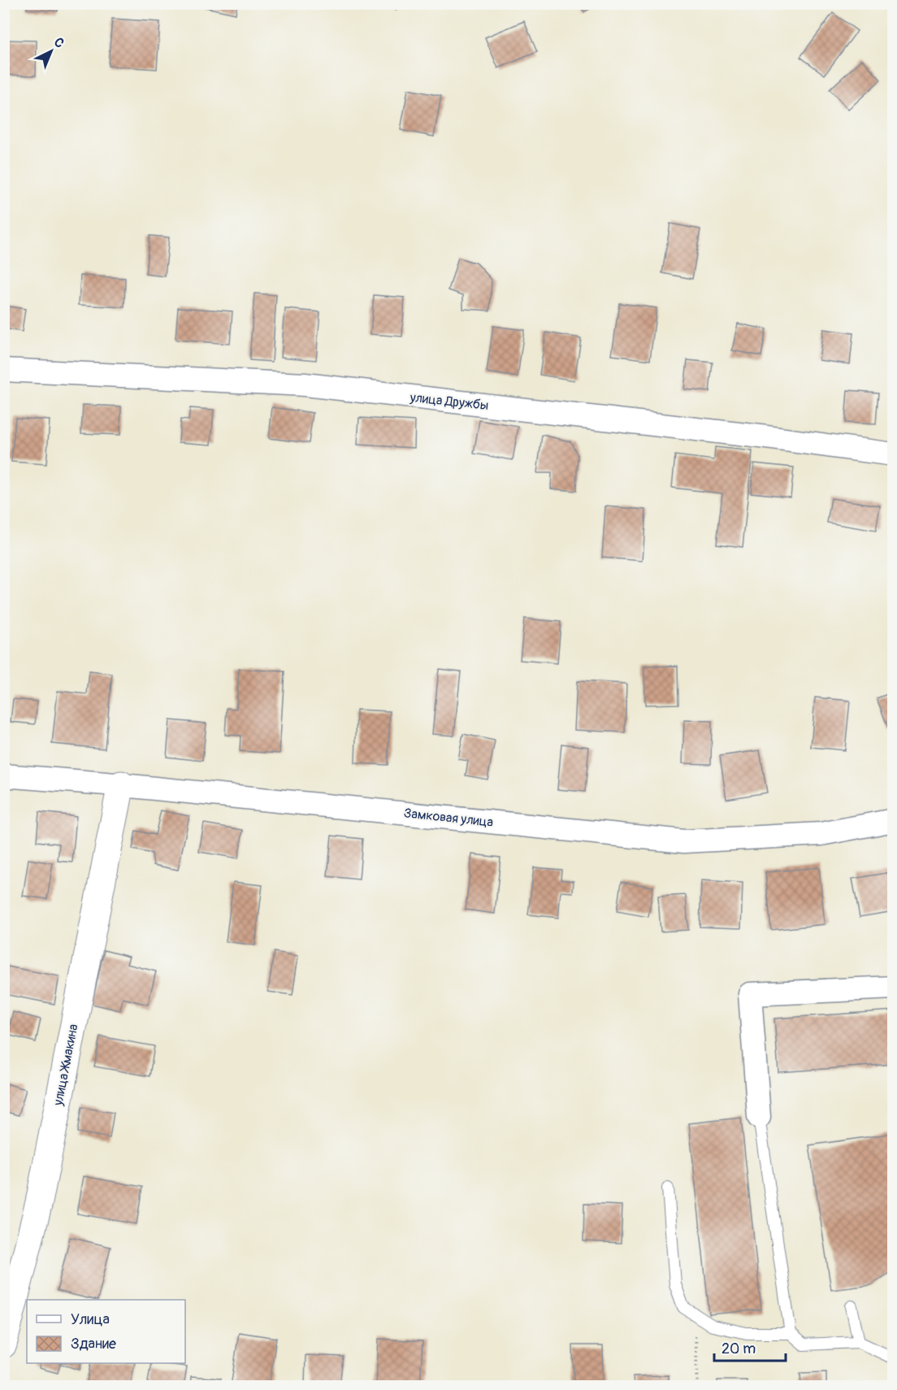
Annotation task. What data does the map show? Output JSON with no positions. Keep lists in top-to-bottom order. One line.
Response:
{"streets":{"street":["улица Дружбы","Замковая улица","улица Жмакина"]},"crossings":[["Замковая улица","улица Жмакина"]],"legend":["Улица","Здание"],"scale_bar":"20 m","north":"top right"}
